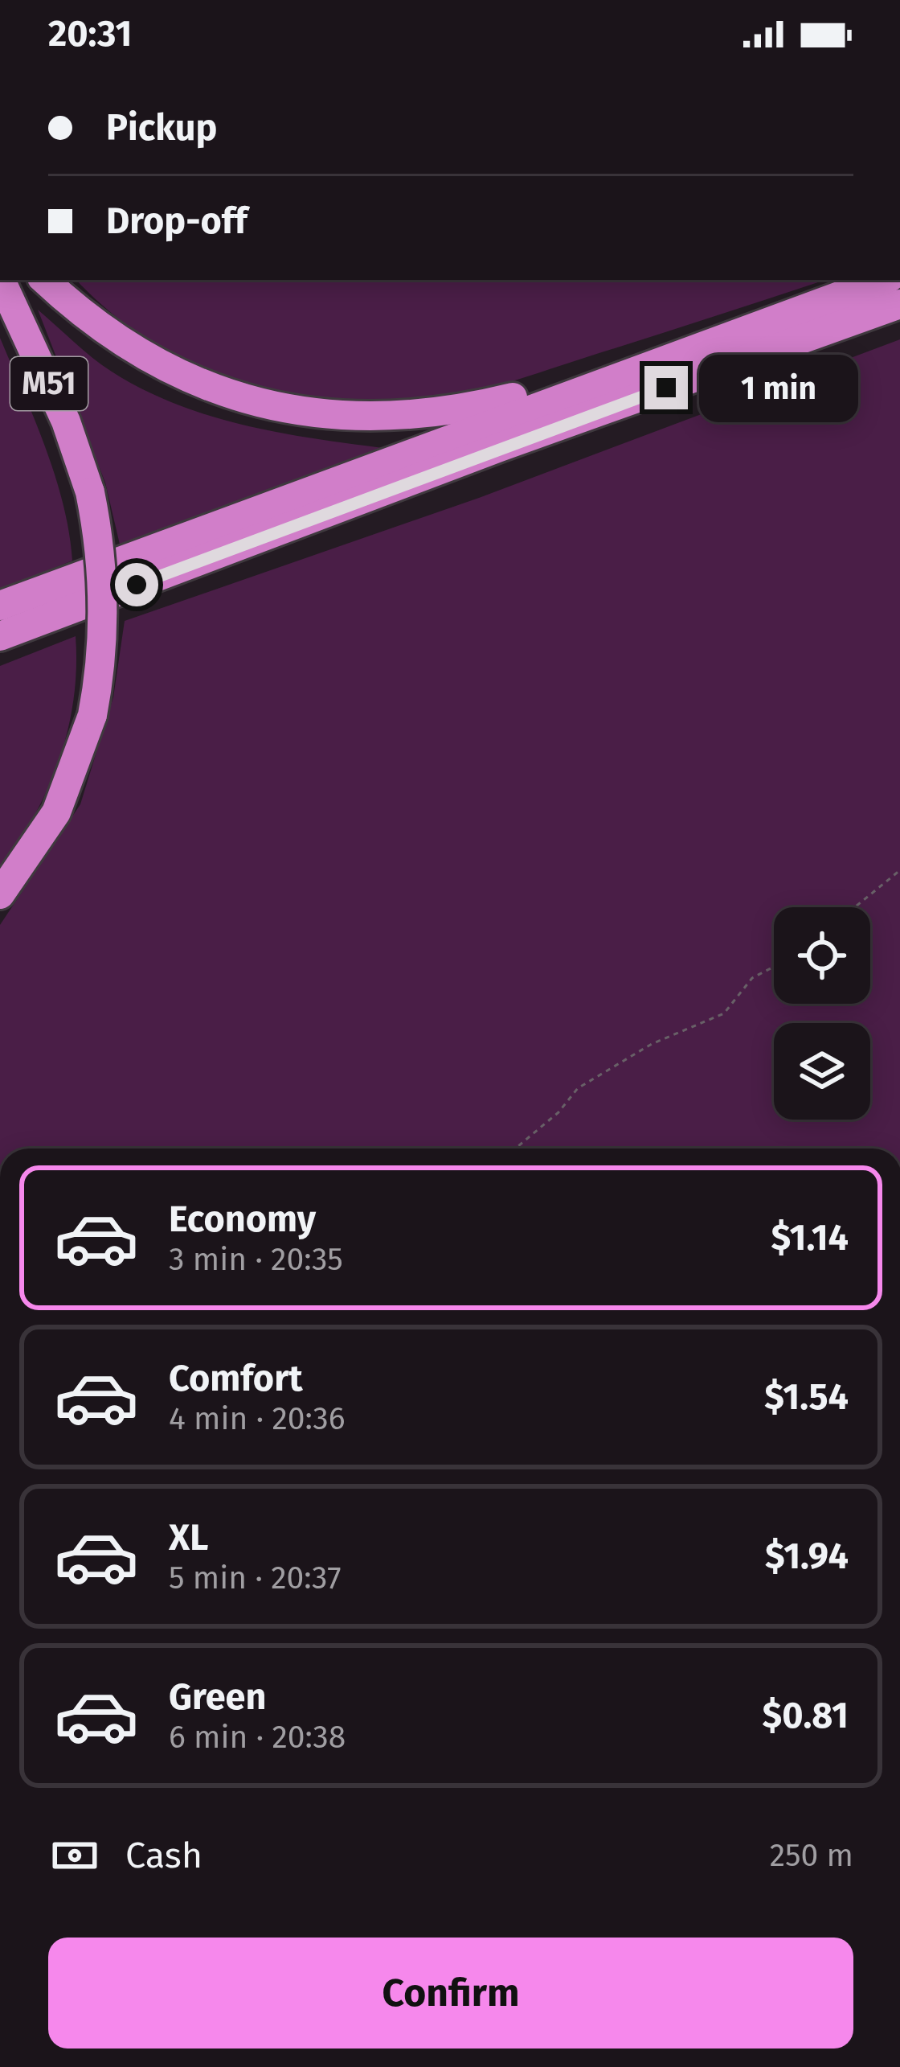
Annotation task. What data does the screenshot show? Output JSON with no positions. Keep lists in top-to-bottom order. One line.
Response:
{"streets":{"highway":["M51"]},"page":{"status":"20:31","banner":["Pickup","Drop-off"],"bubble":"1 min","list":[{"name":"Economy","note":"3 min · 20:35","value":"$1.14"},{"name":"Comfort","note":"4 min · 20:36","value":"$1.54"},{"name":"XL","note":"5 min · 20:37","value":"$1.94"},{"name":"Green","note":"6 min · 20:38","value":"$0.81"}],"pay":["Cash","250 m"],"buttons":"Confirm"}}
